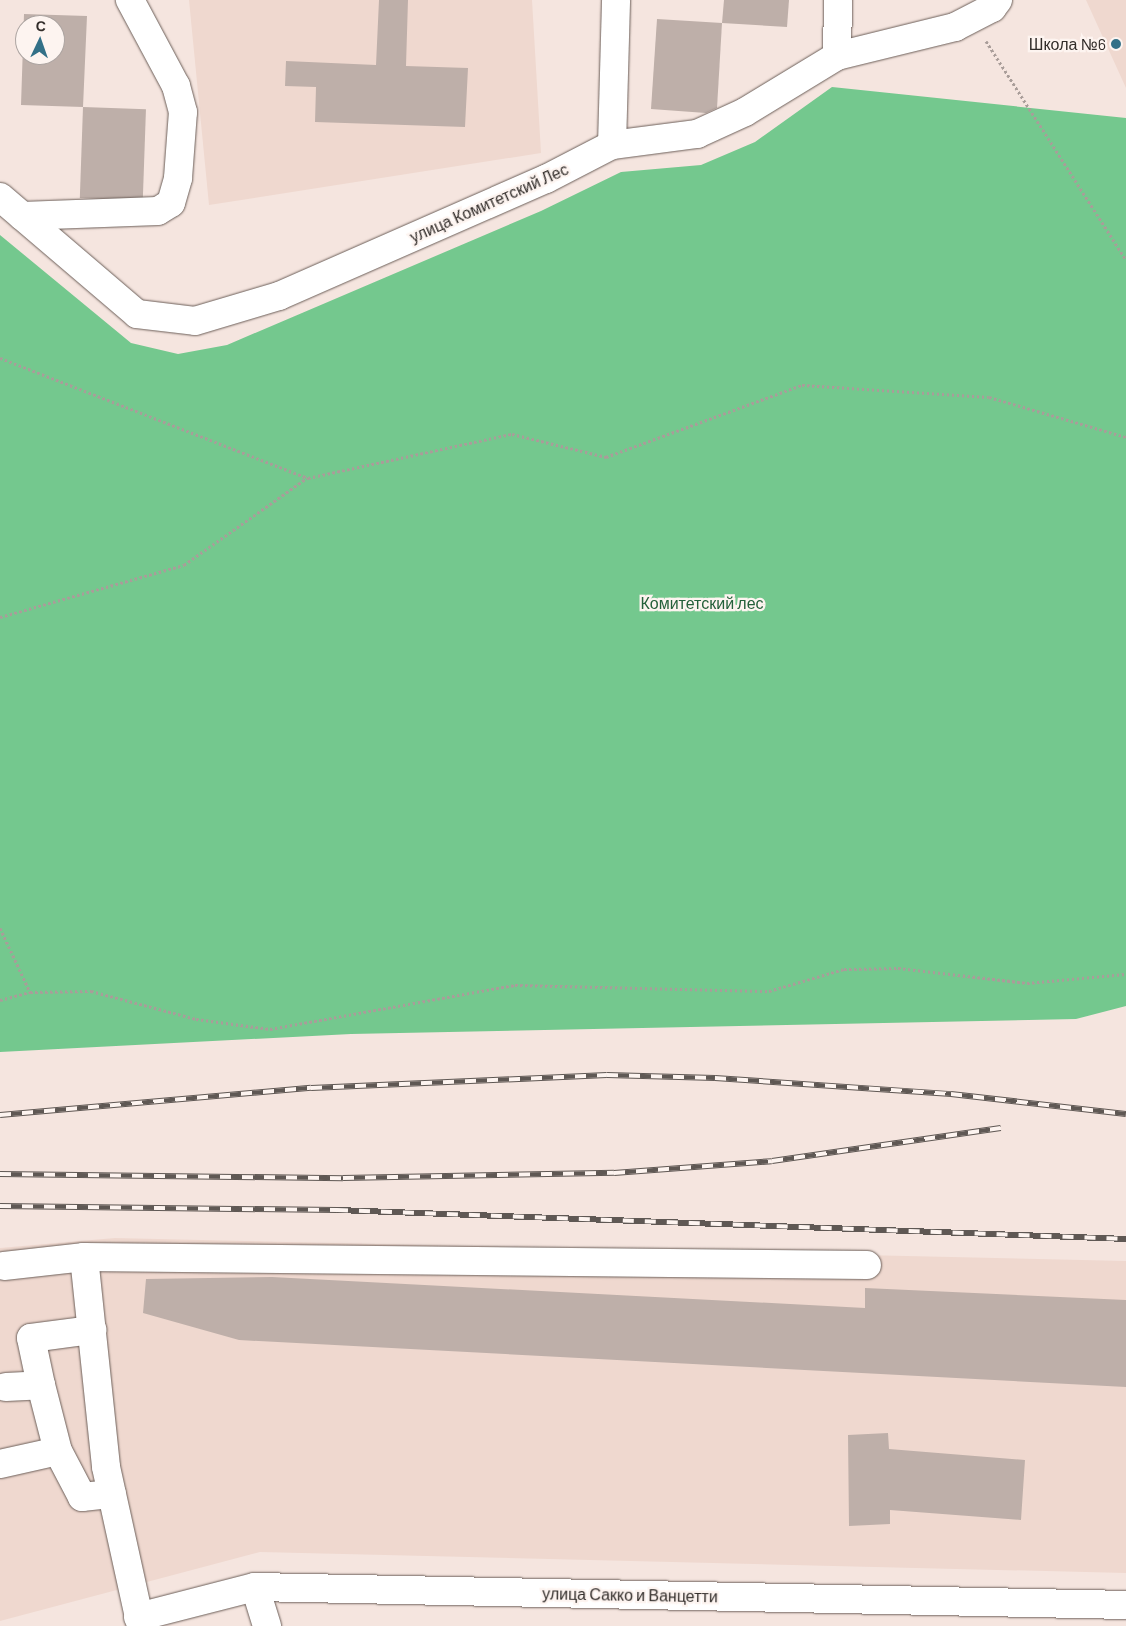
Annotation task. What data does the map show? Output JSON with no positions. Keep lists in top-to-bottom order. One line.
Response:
{"streets":{"street":["улица Комитетский Лес","улица Сакко и Ванцетти"]},"parks":["Комитетский лес"],"places":["Школа №6"],"north":"top"}
